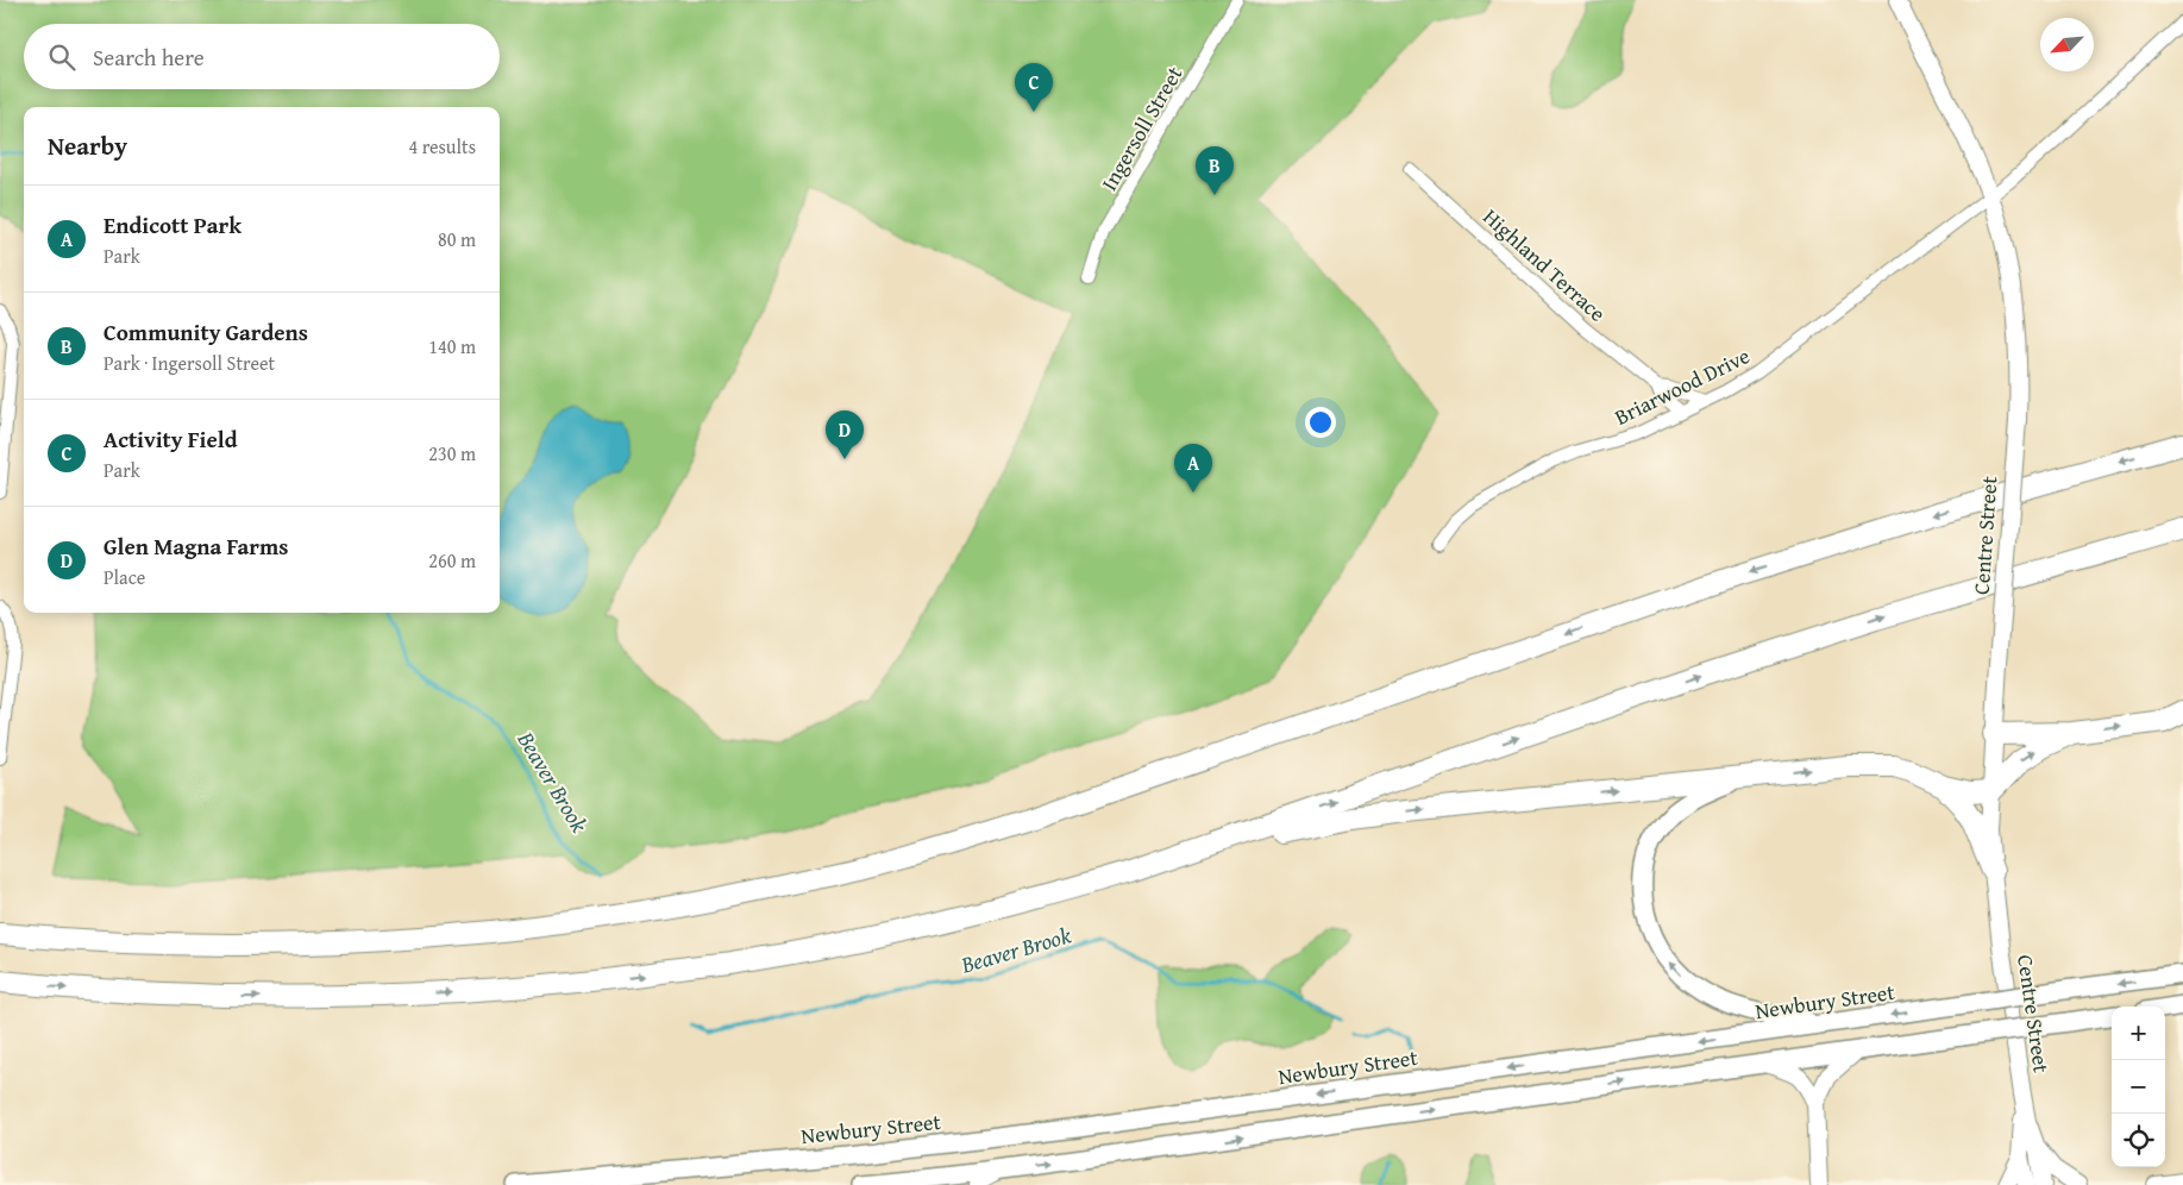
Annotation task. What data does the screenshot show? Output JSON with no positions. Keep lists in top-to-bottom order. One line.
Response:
{"streets":{"main road":["Centre Street","Newbury Street"],"street":["Ingersoll Street","Highland Terrace","Briarwood Drive"]},"crossings":[["Highland Terrace","Briarwood Drive"],["Briarwood Drive","Centre Street"]],"water":["Beaver Brook"],"north":"bottom left","page":{"search":"Search here","pins":["C","B","D","A"],"heading":["Nearby","4 results"],"list":[{"mark":"A","name":"Endicott Park","note":"Park","value":"80 m"},{"mark":"B","name":"Community Gardens","note":"Park · Ingersoll Street","value":"140 m"},{"mark":"C","name":"Activity Field","note":"Park","value":"230 m"},{"mark":"D","name":"Glen Magna Farms","note":"Place","value":"260 m"}],"map_buttons":["+","−"]}}
